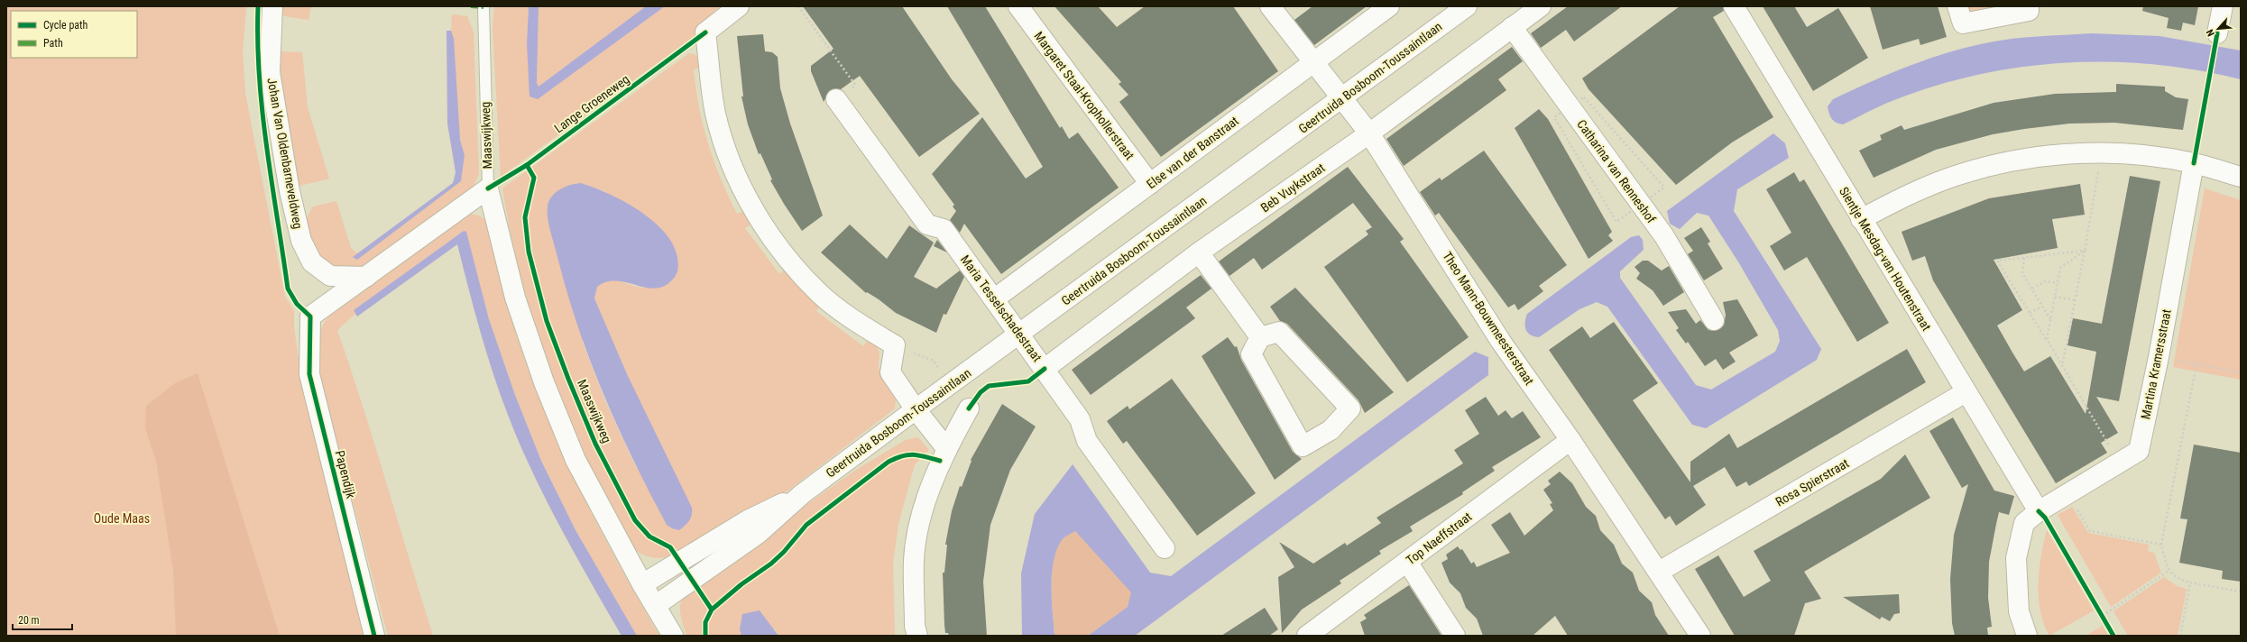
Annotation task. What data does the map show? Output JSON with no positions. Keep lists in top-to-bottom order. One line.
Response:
{"streets":{"street":["Geertruida Bosboom-Toussaintlaan","Margaret Staal-Krophollerstraat","Maaswijkweg","Else van der Banstraat","Johan Van Oldenbarneveldweg","Catharina van Renneshof","Beb Vuykstraat","Sientje Mesdag-van Houtenstraat","Maria Tesselschadestraat","Theo Mann-Bouwmeesterstraat","Martina Kramersstraat","Papendijk","Rosa Spierstraat","Top Naeffstraat"],"cycle path":["Lange Groeneweg"]},"crossings":[["Geertruida Bosboom-Toussaintlaan","Maaswijkweg"],["Geertruida Bosboom-Toussaintlaan","Maria Tesselschadestraat"],["Geertruida Bosboom-Toussaintlaan","Theo Mann-Bouwmeesterstraat"],["Margaret Staal-Krophollerstraat","Else van der Banstraat"],["Else van der Banstraat","Maria Tesselschadestraat"],["Else van der Banstraat","Theo Mann-Bouwmeesterstraat"],["Johan Van Oldenbarneveldweg","Papendijk"],["Catharina van Renneshof","Beb Vuykstraat"],["Beb Vuykstraat","Maria Tesselschadestraat"],["Beb Vuykstraat","Theo Mann-Bouwmeesterstraat"],["Sientje Mesdag-van Houtenstraat","Martina Kramersstraat"],["Sientje Mesdag-van Houtenstraat","Rosa Spierstraat"],["Theo Mann-Bouwmeesterstraat","Rosa Spierstraat"],["Theo Mann-Bouwmeesterstraat","Top Naeffstraat"]],"parks":["Oude Maas"],"legend":["Cycle path","Path"],"scale_bar":"20 m","north":"bottom left"}
